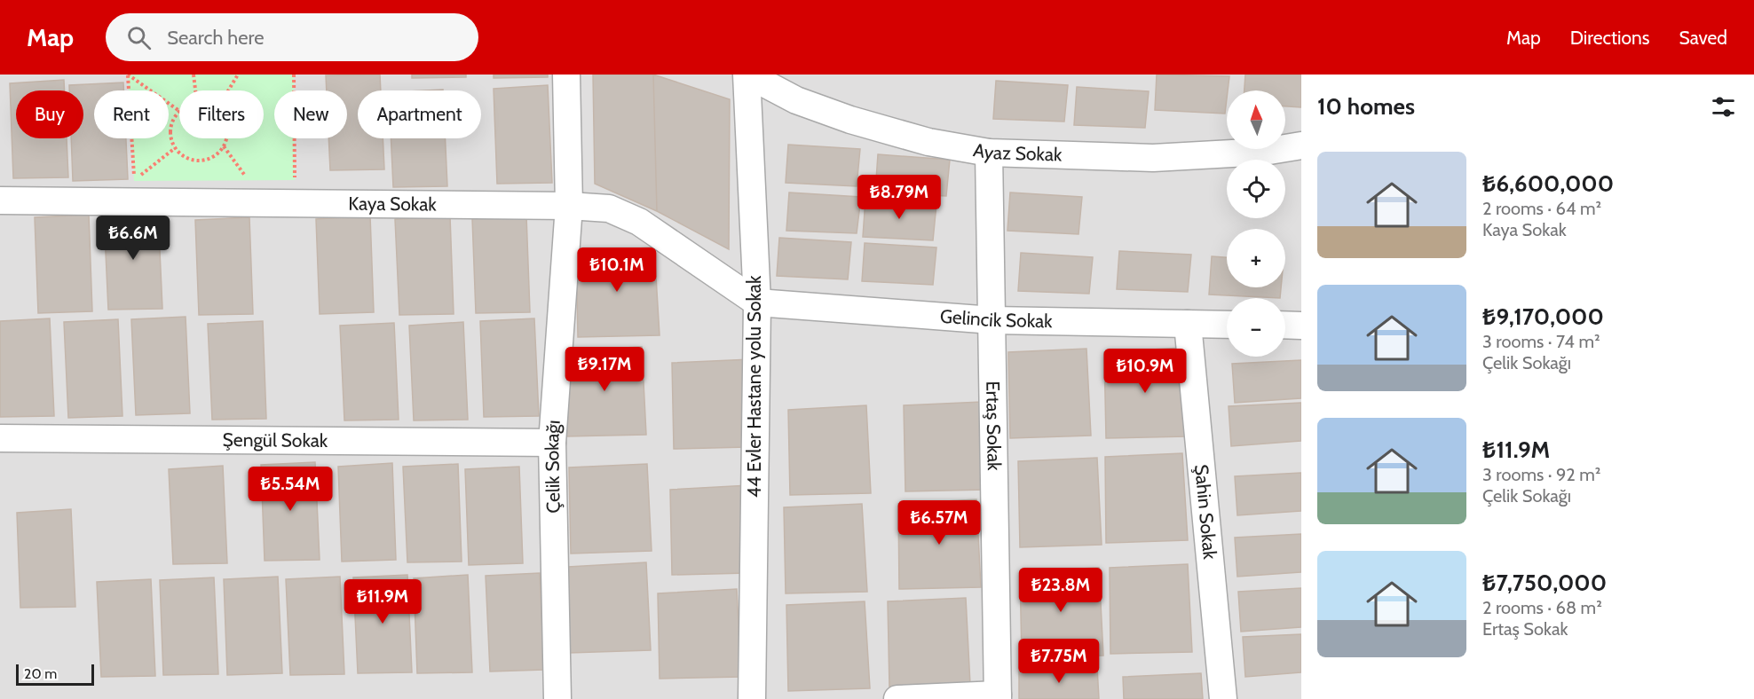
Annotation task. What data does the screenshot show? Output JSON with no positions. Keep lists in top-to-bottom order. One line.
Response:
{"streets":{"street":["Ayaz Sokak","Kaya Sokak","Gelincik Sokak","44 Evler Hastane yolu Sokak","Ertaş Sokak","Şengül Sokak","Çelik Sokağı","Şahin Sokak"]},"crossings":[["Ayaz Sokak","44 Evler Hastane yolu Sokak"],["Ayaz Sokak","Ertaş Sokak"],["Kaya Sokak","Gelincik Sokak"],["Kaya Sokak","44 Evler Hastane yolu Sokak"],["Kaya Sokak","Çelik Sokağı"],["Gelincik Sokak","44 Evler Hastane yolu Sokak"],["Gelincik Sokak","Ertaş Sokak"],["Gelincik Sokak","Şahin Sokak"],["Şengül Sokak","Çelik Sokağı"]],"scale_bar":"20 m","north":"top","page":{"header":"Map","search":"Search here","nav":["Map","Directions","Saved"],"heading":"10 homes","map_buttons":["+","−"],"chip":["Buy","Rent","Filters","New","Apartment"],"list":[{"name":"₺6,600,000","note":"2 rooms · 64 m² · Kaya Sokak"},{"name":"₺9,170,000","note":"3 rooms · 74 m² · Çelik Sokağı"},{"name":"₺11.9M","note":"3 rooms · 92 m² · Çelik Sokağı"},{"name":"₺7,750,000","note":"2 rooms · 68 m² · Ertaş Sokak"}],"price":["₺8.79M","₺6.6M","₺10.1M","₺9.17M","₺10.9M","₺5.54M","₺6.57M","₺23.8M","₺11.9M","₺7.75M"],"scale":"20 m"}}
